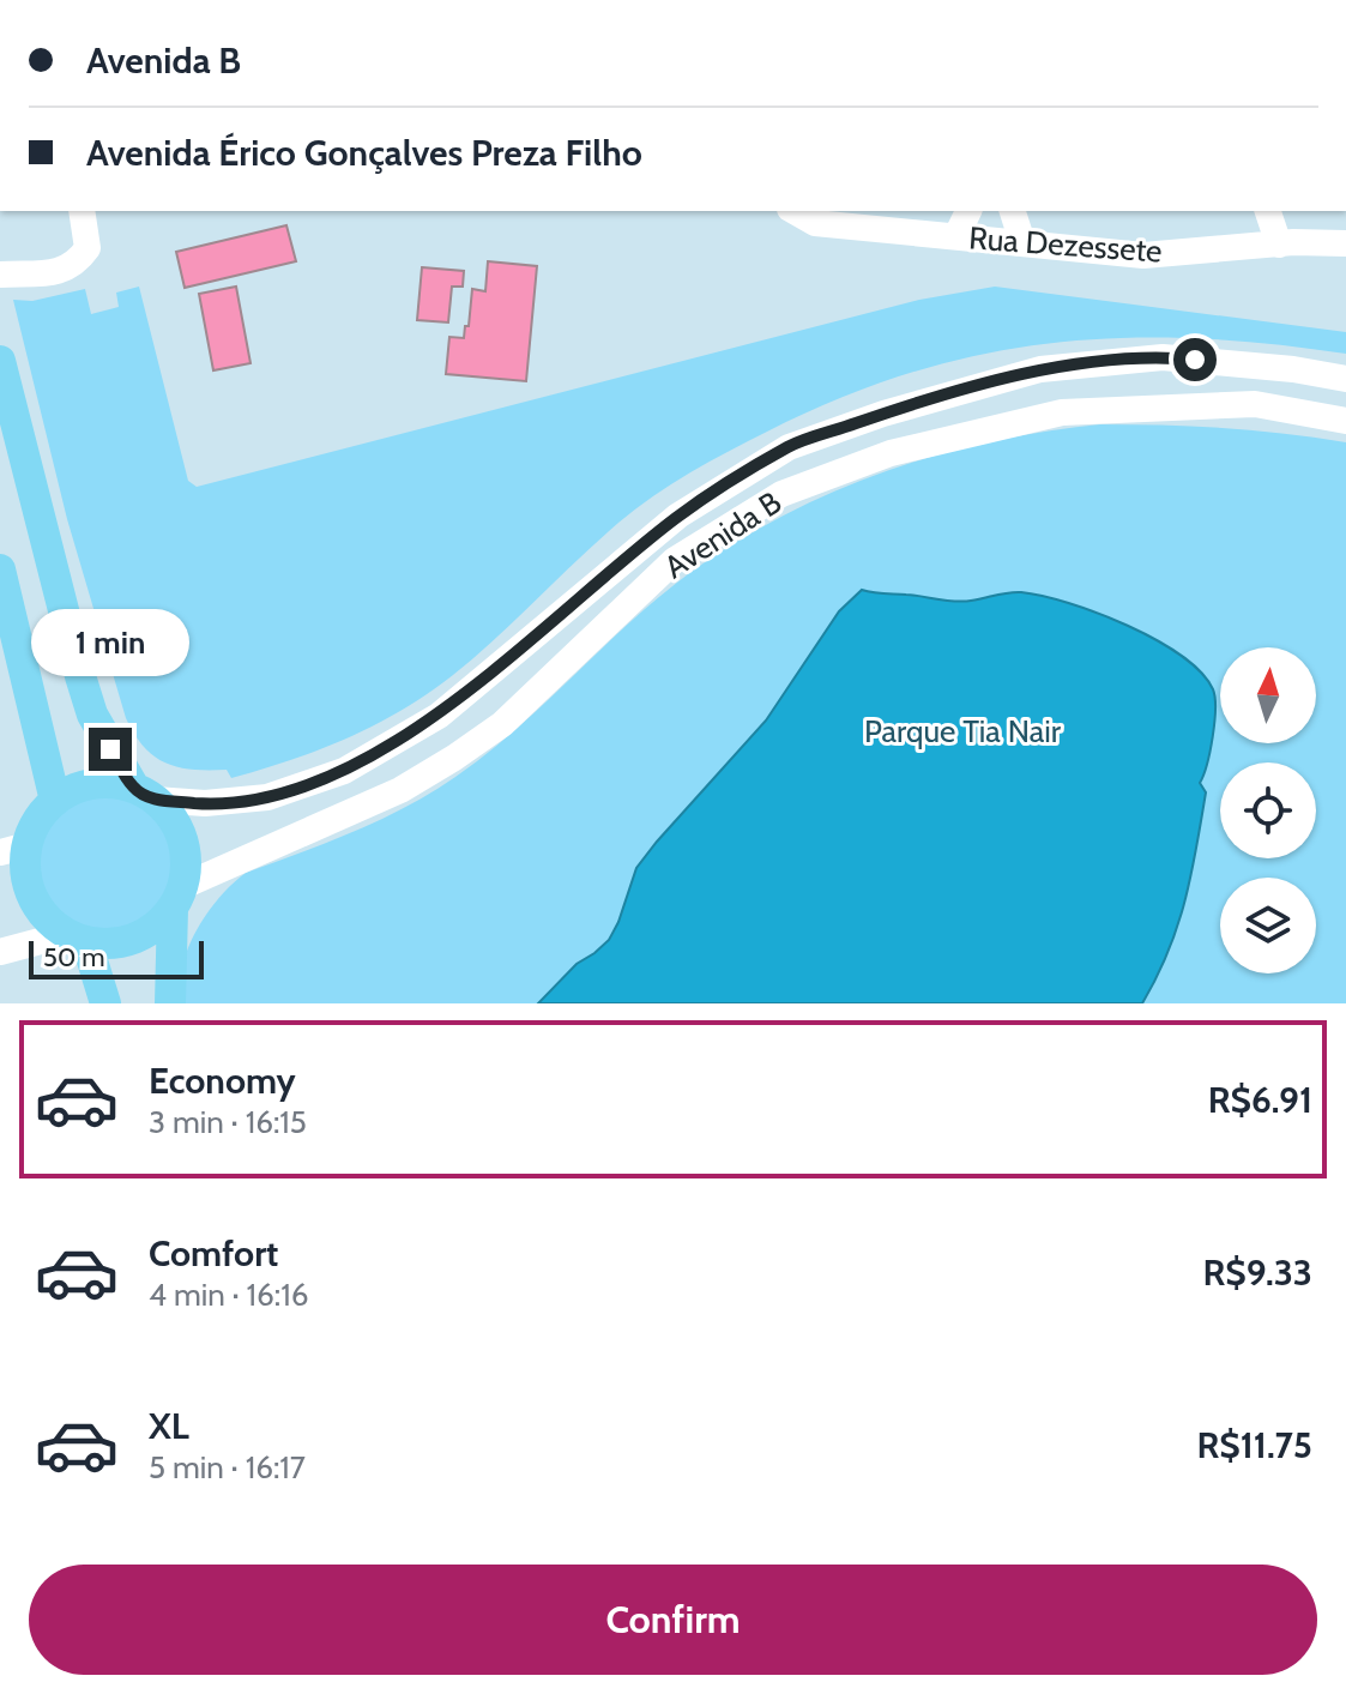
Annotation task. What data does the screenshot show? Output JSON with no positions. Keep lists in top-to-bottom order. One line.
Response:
{"streets":{"street":["Rua Dezessete","Avenida B"]},"parks":["Parque Tia Nair"],"scale_bar":"50 m","north":"top","page":{"banner":["Avenida B","Avenida Érico Gonçalves Preza Filho"],"bubble":"1 min","scale":"50 m","list":[{"name":"Economy","note":"3 min · 16:15","value":"R$6.91"},{"name":"Comfort","note":"4 min · 16:16","value":"R$9.33"},{"name":"XL","note":"5 min · 16:17","value":"R$11.75"}],"buttons":"Confirm"}}
